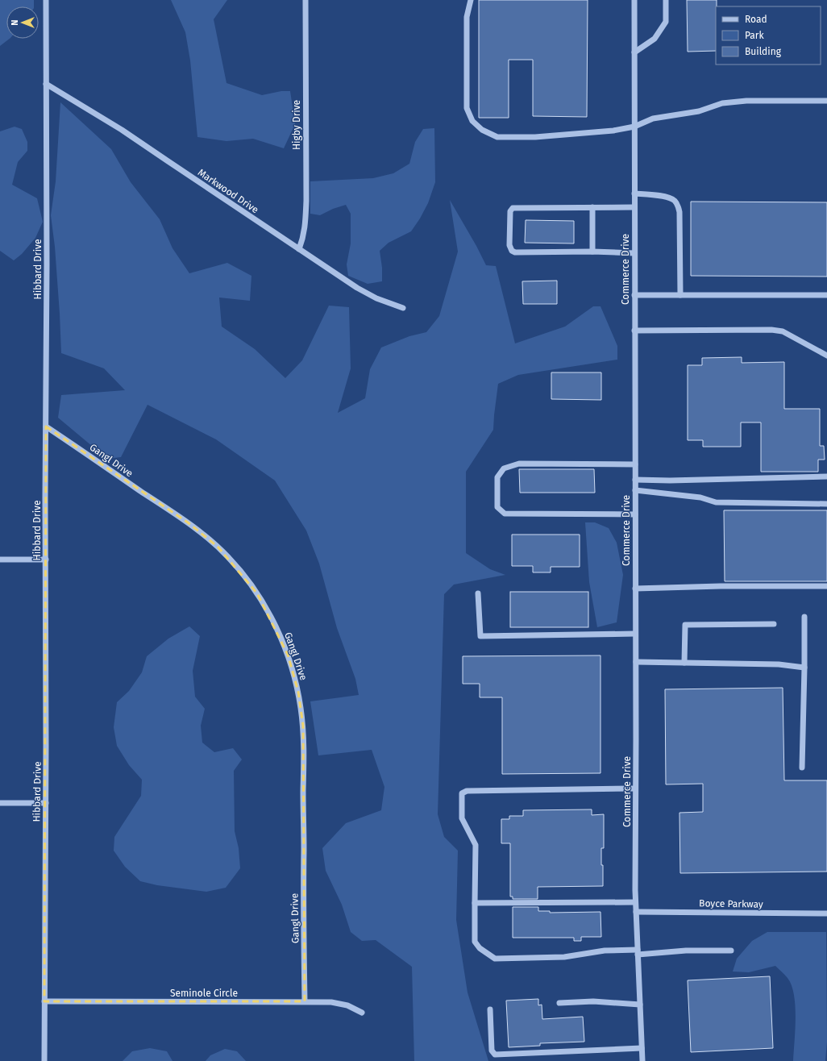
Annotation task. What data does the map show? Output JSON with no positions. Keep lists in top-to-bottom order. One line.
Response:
{"streets":{"street":["Higby Drive","Markwood Drive","Hibbard Drive","Commerce Drive","Gangl Drive","Boyce Parkway","Seminole Circle"]},"crossings":[["Higby Drive","Markwood Drive"],["Markwood Drive","Hibbard Drive"],["Hibbard Drive","Gangl Drive"],["Hibbard Drive","Seminole Circle"],["Commerce Drive","Boyce Parkway"],["Gangl Drive","Seminole Circle"]],"legend":["Road","Park","Building"],"north":"left"}
